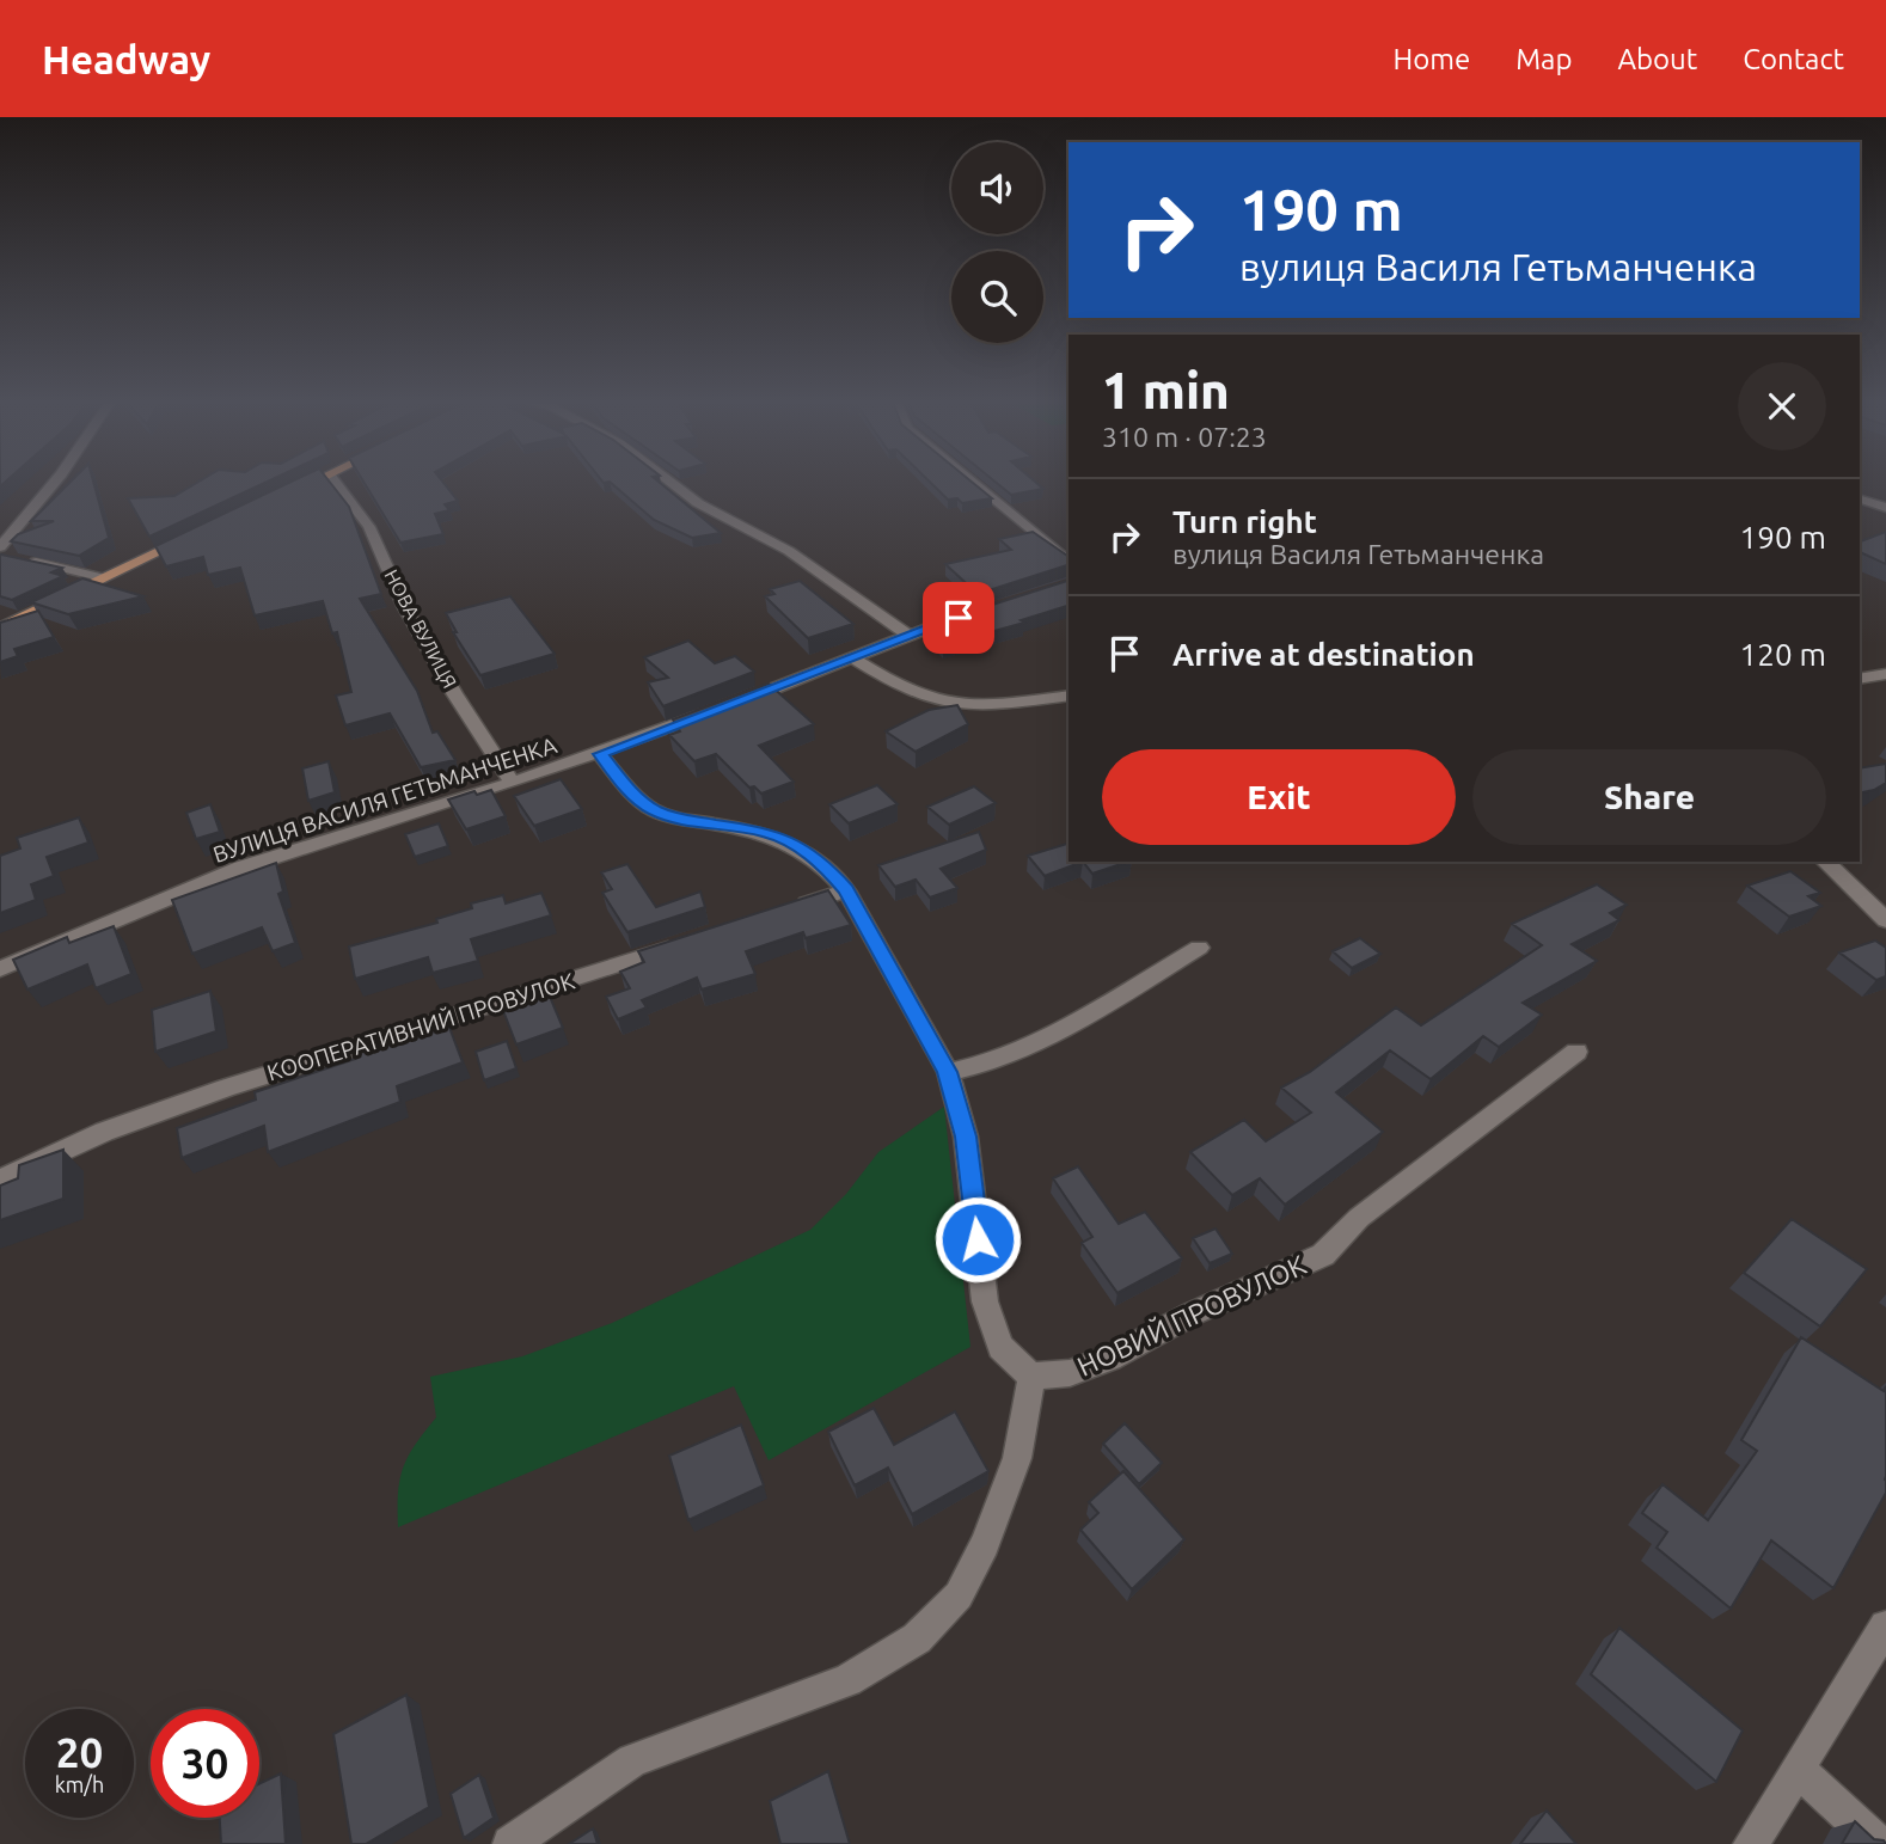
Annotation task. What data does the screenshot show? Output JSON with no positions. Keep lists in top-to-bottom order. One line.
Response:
{"streets":{"street":["НОВА ВУЛИЦЯ","ВУЛИЦЯ ВАСИЛЯ ГЕТЬМАНЧЕНКА","КООПЕРАТИВНИЙ ПРОВУЛОК","НОВИЙ ПРОВУЛОК"]},"crossings":[["НОВА ВУЛИЦЯ","ВУЛИЦЯ ВАСИЛЯ ГЕТЬМАНЧЕНКА"]],"page":{"header":"Headway","nav":["Home","Map","About","Contact"],"turn":["190 m","вулиця Василя Гетьманченка"],"heading":["1 min","310 m · 07:23"],"list":[{"name":"Turn right","note":"вулиця Василя Гетьманченка","value":"190 m"},{"name":"Arrive at destination","value":"120 m"}],"buttons":["Exit","Share"],"speed":"20 km/h","limit":"30"}}
